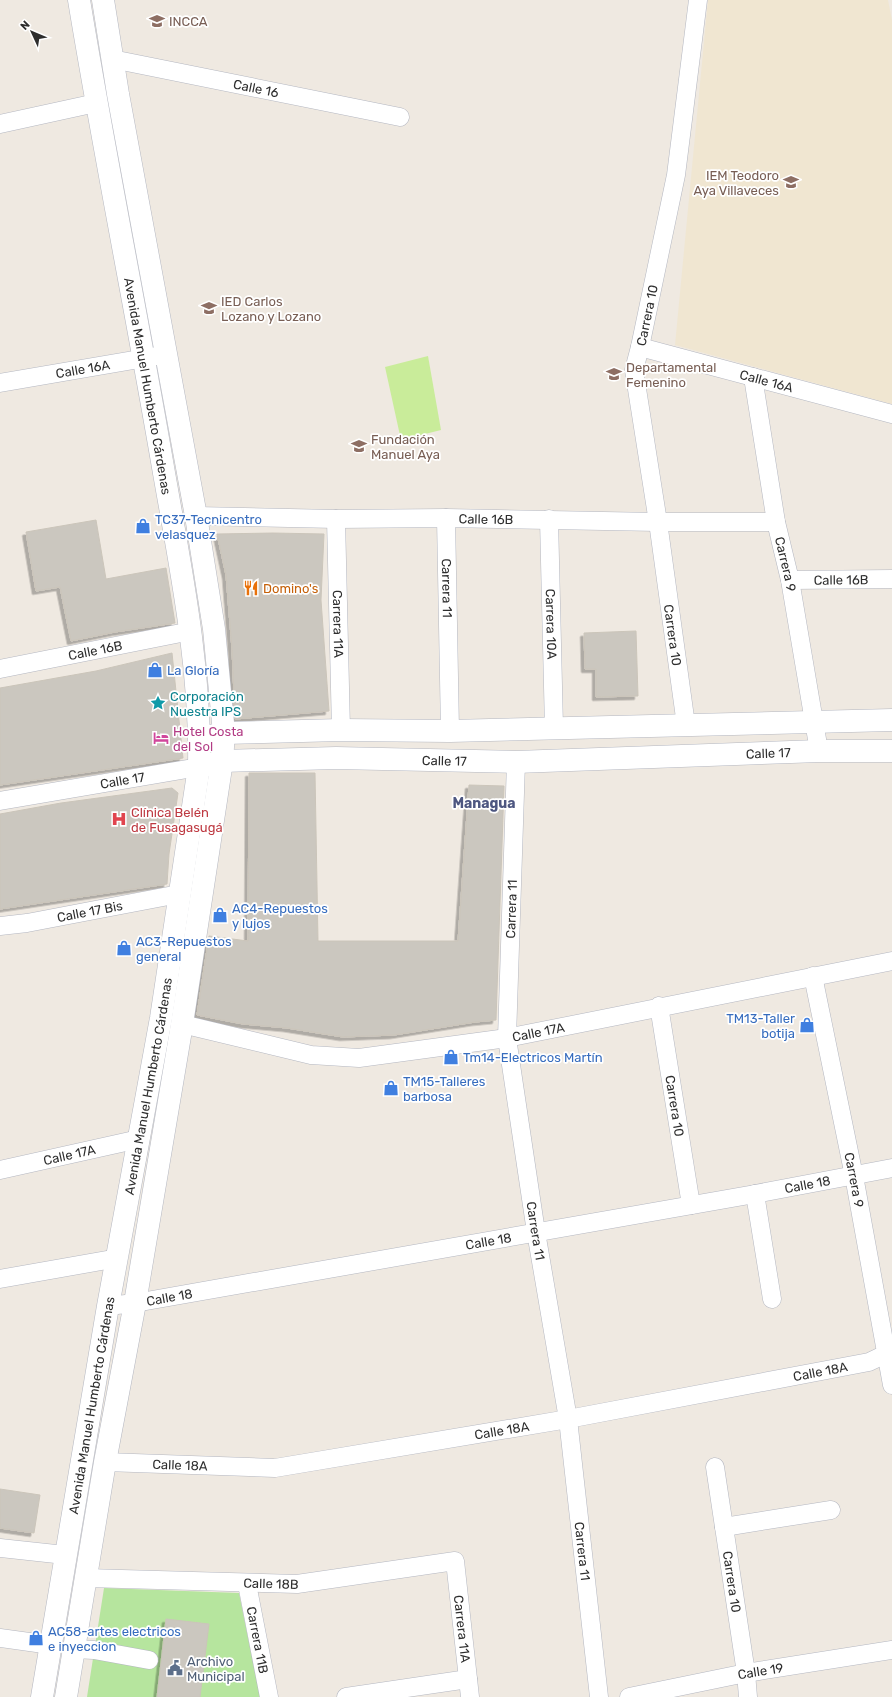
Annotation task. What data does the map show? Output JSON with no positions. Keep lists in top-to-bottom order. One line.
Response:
{"streets":{"main road":["Avenida Manuel Humberto Cárdenas","Calle 17"],"street":["Calle 16","Carrera 10","Calle 16A","Calle 16B","Carrera 9","Carrera 11","Carrera 11A","Carrera 10A","Calle 17 Bis","Calle 17A","Calle 18","Calle 18A","Calle 18B","Carrera 11B","Calle 19"]},"crossings":[["Calle 16","Avenida Manuel Humberto Cárdenas"],["Carrera 10","Calle 16A"],["Carrera 10","Calle 16B"],["Carrera 10","Calle 17A"],["Carrera 10","Calle 18"],["Carrera 10","Calle 19"],["Calle 16A","Avenida Manuel Humberto Cárdenas"],["Calle 16A","Carrera 9"],["Avenida Manuel Humberto Cárdenas","Calle 16B"],["Avenida Manuel Humberto Cárdenas","Calle 17"],["Avenida Manuel Humberto Cárdenas","Calle 17 Bis"],["Avenida Manuel Humberto Cárdenas","Calle 17A"],["Avenida Manuel Humberto Cárdenas","Calle 18"],["Avenida Manuel Humberto Cárdenas","Calle 18A"],["Avenida Manuel Humberto Cárdenas","Calle 18B"],["Calle 16B","Carrera 9"],["Calle 16B","Carrera 11"],["Calle 16B","Carrera 11A"],["Calle 16B","Carrera 10A"],["Carrera 9","Calle 17"],["Carrera 9","Calle 17A"],["Carrera 9","Calle 18"],["Carrera 9","Calle 18A"],["Carrera 11","Calle 17"],["Carrera 11","Calle 17A"],["Carrera 11","Calle 18"],["Carrera 11","Calle 18A"],["Carrera 11A","Calle 18B"],["Calle 18B","Carrera 11B"]],"districts":["Managua"],"places":{"school or university":["INCCA","IEM Teodoro Aya Villaveces","IED Carlos Lozano y Lozano","Departamental Femenino","Fundación Manuel Aya"],"shop":["TC37-Tecnicentro velasquez","La Gloría","AC4-Repuestos y lujos","AC3-Repuestos general","TM13-Taller botija","Tm14-Electricos Martín","TM15-Talleres barbosa","AC58-artes electricos e inyeccion"],"restaurant":["Domino's"],"place":["Corporación Nuestra IPS"],"hotel":["Hotel Costa del Sol"],"hospital":["Clínica Belén de Fusagasugá"],"public building":["Archivo Municipal"]},"north":"top left"}
